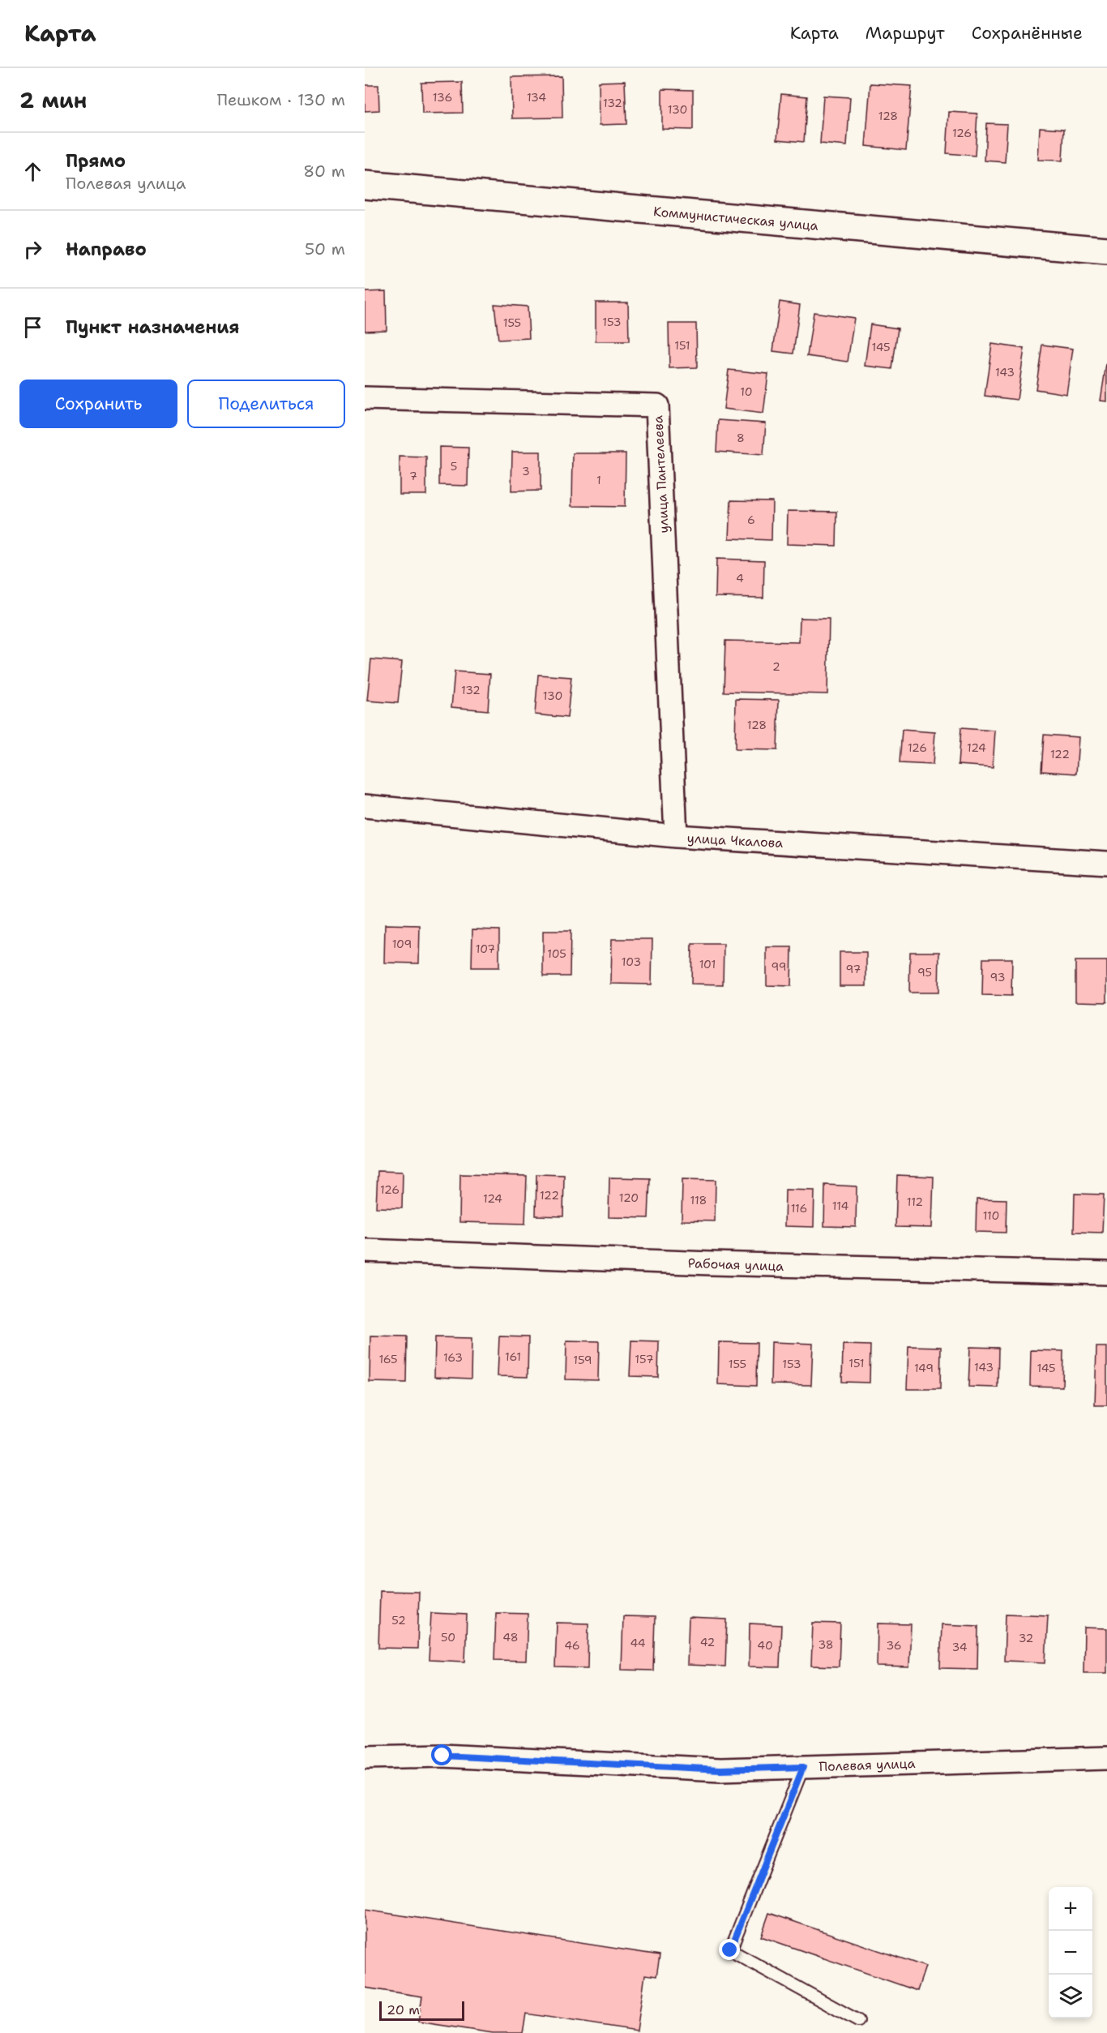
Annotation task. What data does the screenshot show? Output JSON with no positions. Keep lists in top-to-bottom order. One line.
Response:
{"streets":{"street":["Коммунистическая улица","улица Пантелеева","улица Чкалова","Рабочая улица","Полевая улица"]},"crossings":[["улица Пантелеева","улица Чкалова"]],"house_numbers":["136","134","132","130","128","126","153","155","151","145","143","10","8","5","3","7","1","6","4","2","132","130","128","126","124","122","109","107","105","103","101","99","97","95","93","126","122","120","124","118","112","114","116","110","161","163","165","157","159","151","155","153","143","149","145","52","50","48","32","42","44","38","46","40","36","34"],"scale_bar":"20 m","page":{"header":"Карта","nav":["Карта","Маршрут","Сохранённые"],"heading":["2 мин","Пешком · 130 m"],"list":[["Прямо","Полевая улица","80 m"],["Направо","50 m"],"Пункт назначения"],"buttons":["Сохранить","Поделиться"],"map_buttons":["+","−"],"scale":"20 m"}}
